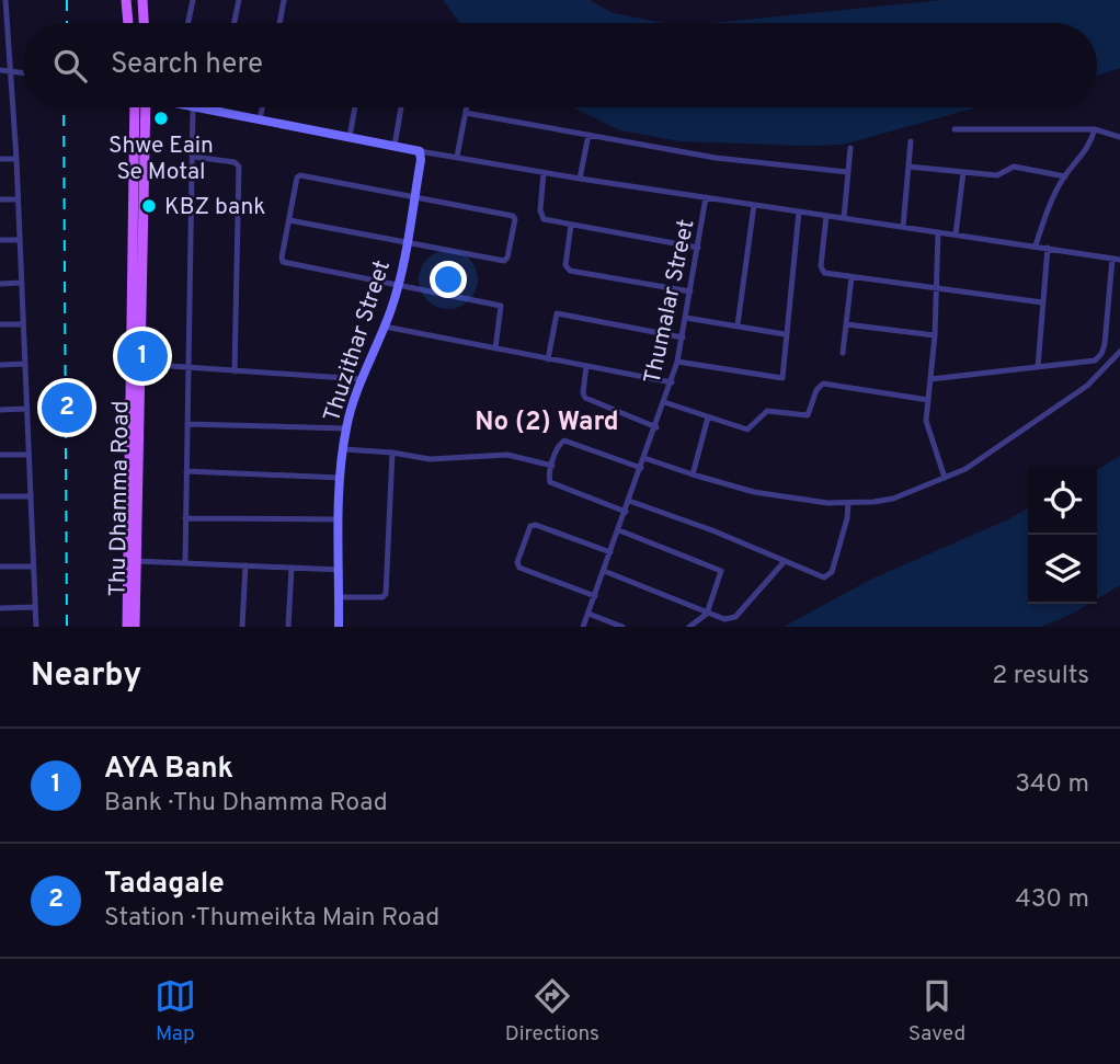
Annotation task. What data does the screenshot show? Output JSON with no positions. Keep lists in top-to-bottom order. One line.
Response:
{"streets":{"main road":["Thuzithar Street","Thu Dhamma Road"],"street":["Thumalar Street"]},"districts":["No (2) Ward"],"places":["Shwe Eain Se Motal","KBZ bank"],"page":{"search":"Search here","pins":["1","2"],"heading":["Nearby","2 results"],"list":[{"mark":"1","name":"AYA Bank","note":"Bank · Thu Dhamma Road","value":"340 m"},{"mark":"2","name":"Tadagale","note":"Station · Thumeikta Main Road","value":"430 m"}],"nav":["Map","Directions","Saved"]}}
